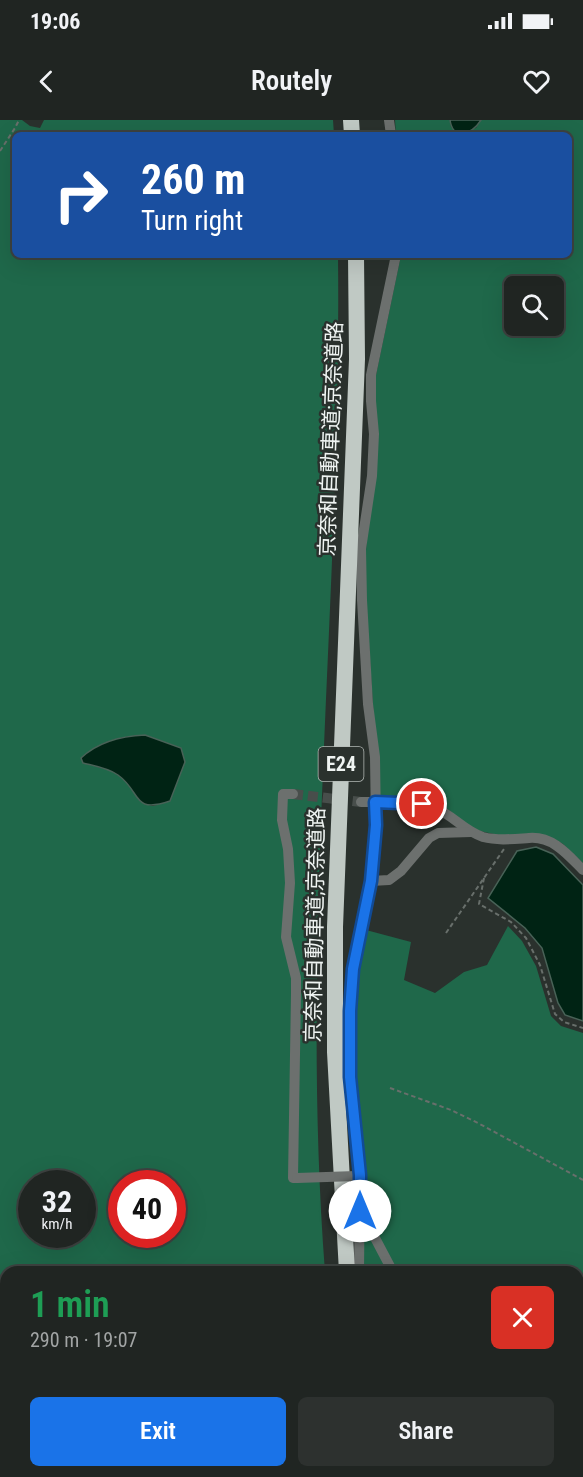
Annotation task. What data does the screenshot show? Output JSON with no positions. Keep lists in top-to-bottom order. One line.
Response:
{"streets":{"highway":["京奈和自動車道;京奈道路","E24"]},"page":{"status":"19:06","header":"Routely","turn":["260 m","Turn right"],"speed":"32 km/h","limit":"40","heading":["1 min","290 m · 19:07"],"buttons":["Exit","Share"]}}
